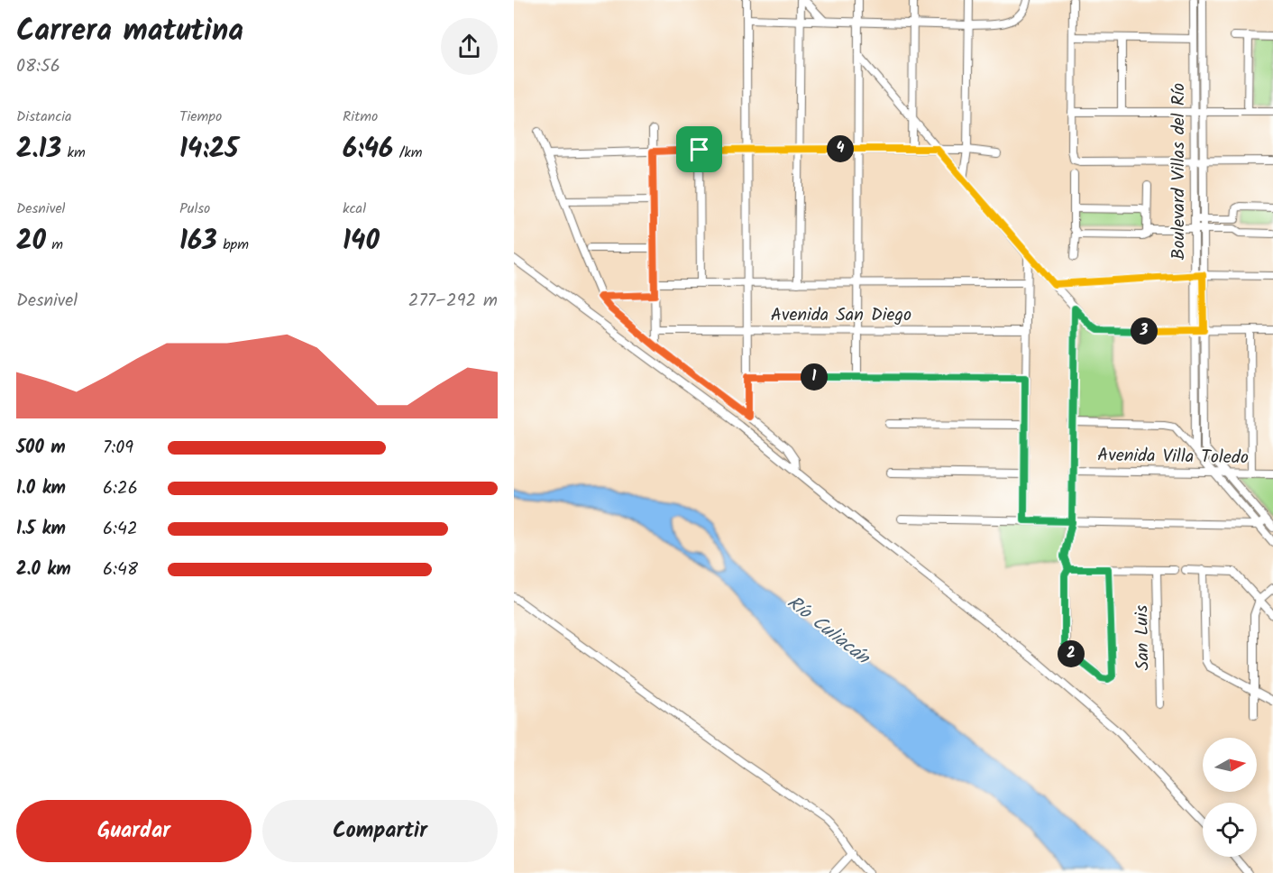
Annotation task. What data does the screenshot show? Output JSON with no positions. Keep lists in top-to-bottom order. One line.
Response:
{"streets":{"street":["Boulevard Villas del Río","Avenida San Diego","Avenida Villa Toledo","San Luis"]},"crossings":[["Boulevard Villas del Río","Avenida Villa Toledo"]],"water":["Río Culiacán"],"north":"right","page":{"heading":["Carrera matutina","08:56"],"stats":[["Distancia","2.13 km"],["Tiempo","14:25"],["Ritmo","6:46 /km"],["Desnivel","20 m"],["Pulso","163 bpm"],["kcal","140"]],"pins":["4","3","1","2"],"chart":["Desnivel","277–292 m"],"list":[{"name":"500 m","note":"7:09"},{"name":"1.0 km","note":"6:26"},{"name":"1.5 km","note":"6:42"},{"name":"2.0 km","note":"6:48"}],"buttons":["Guardar","Compartir"]}}
